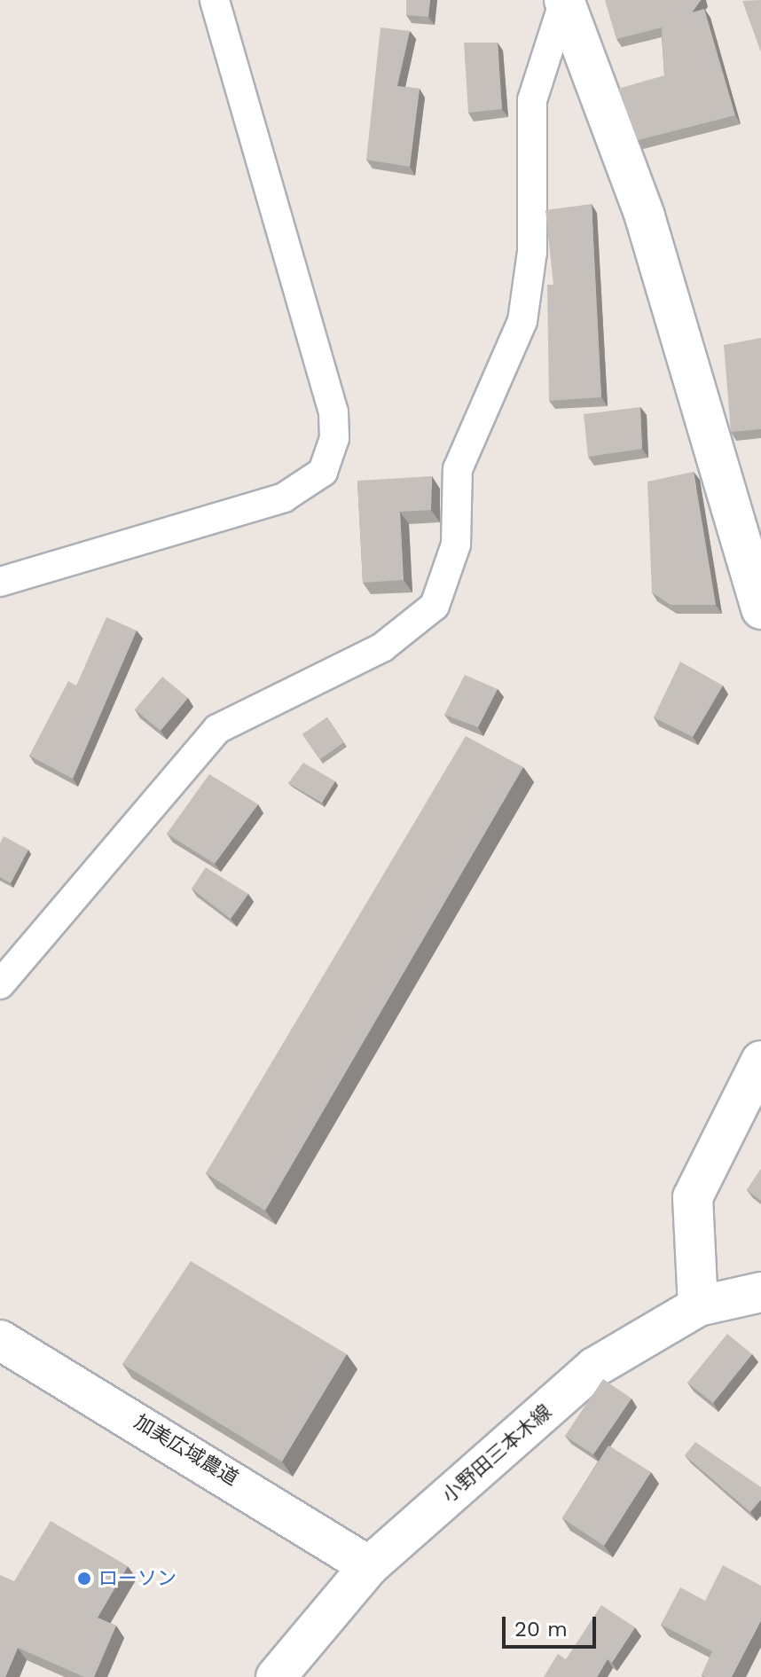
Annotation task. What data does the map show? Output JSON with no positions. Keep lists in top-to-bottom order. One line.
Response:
{"streets":{"street":["加美広域農道","小野田三本木線"]},"crossings":[["加美広域農道","小野田三本木線"]],"places":["ローソン"],"scale_bar":"20 m"}
